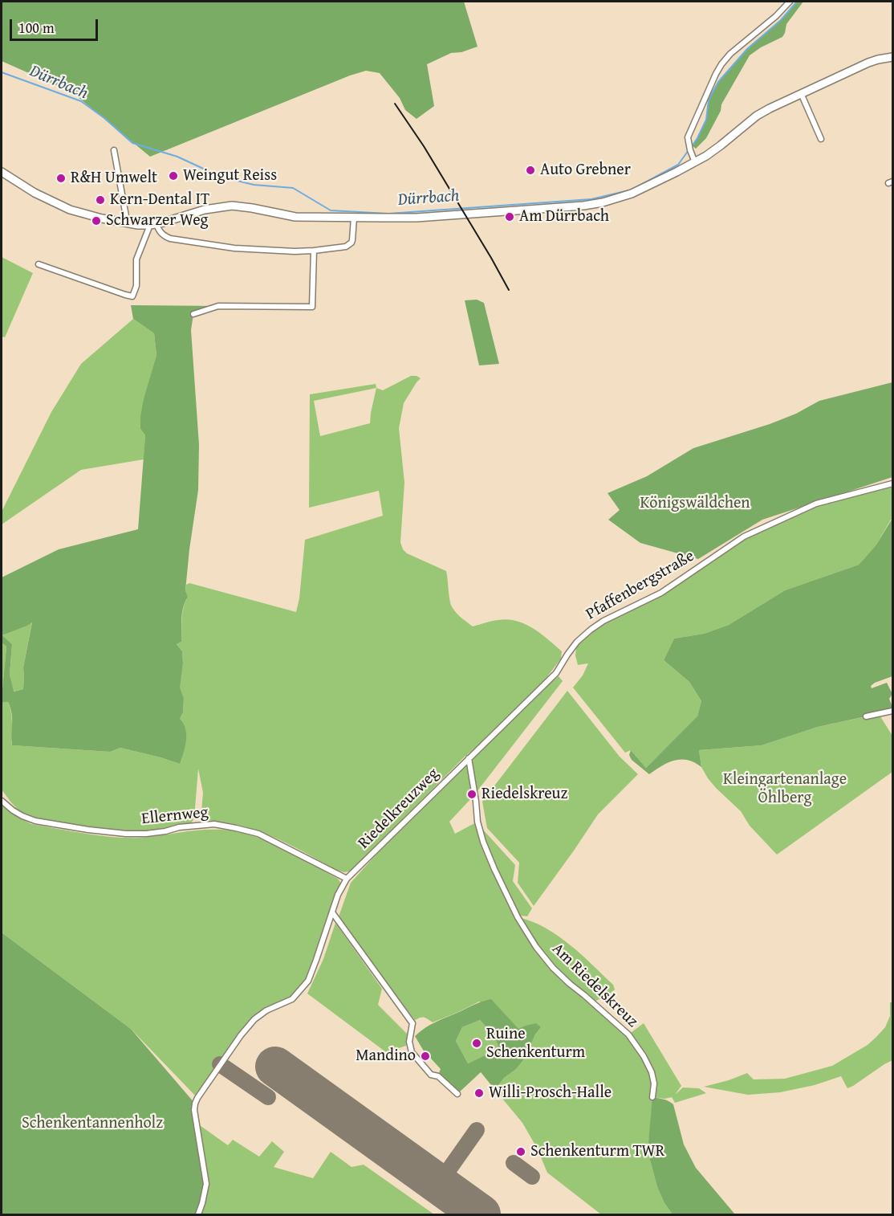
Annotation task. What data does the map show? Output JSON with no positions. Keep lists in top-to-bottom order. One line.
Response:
{"streets":{"street":["Pfaffenbergstraße","Riedelkreuzweg","Ellernweg","Am Riedelskreuz"]},"crossings":[["Pfaffenbergstraße","Riedelkreuzweg"],["Pfaffenbergstraße","Am Riedelskreuz"],["Riedelkreuzweg","Ellernweg"],["Riedelkreuzweg","Am Riedelskreuz"]],"water":["Dürrbach"],"parks":["Königswäldchen","Kleingartenanlage Öhlberg","Schenkentannenholz"],"places":["Auto Grebner","Weingut Reiss","R&H Umwelt","Kern-Dental IT","Am Dürrbach","Schwarzer Weg","Riedelskreuz","Ruine Schenkenturm","Mandino","Willi-Prosch-Halle","Schenkenturm TWR"],"scale_bar":"100 m"}
